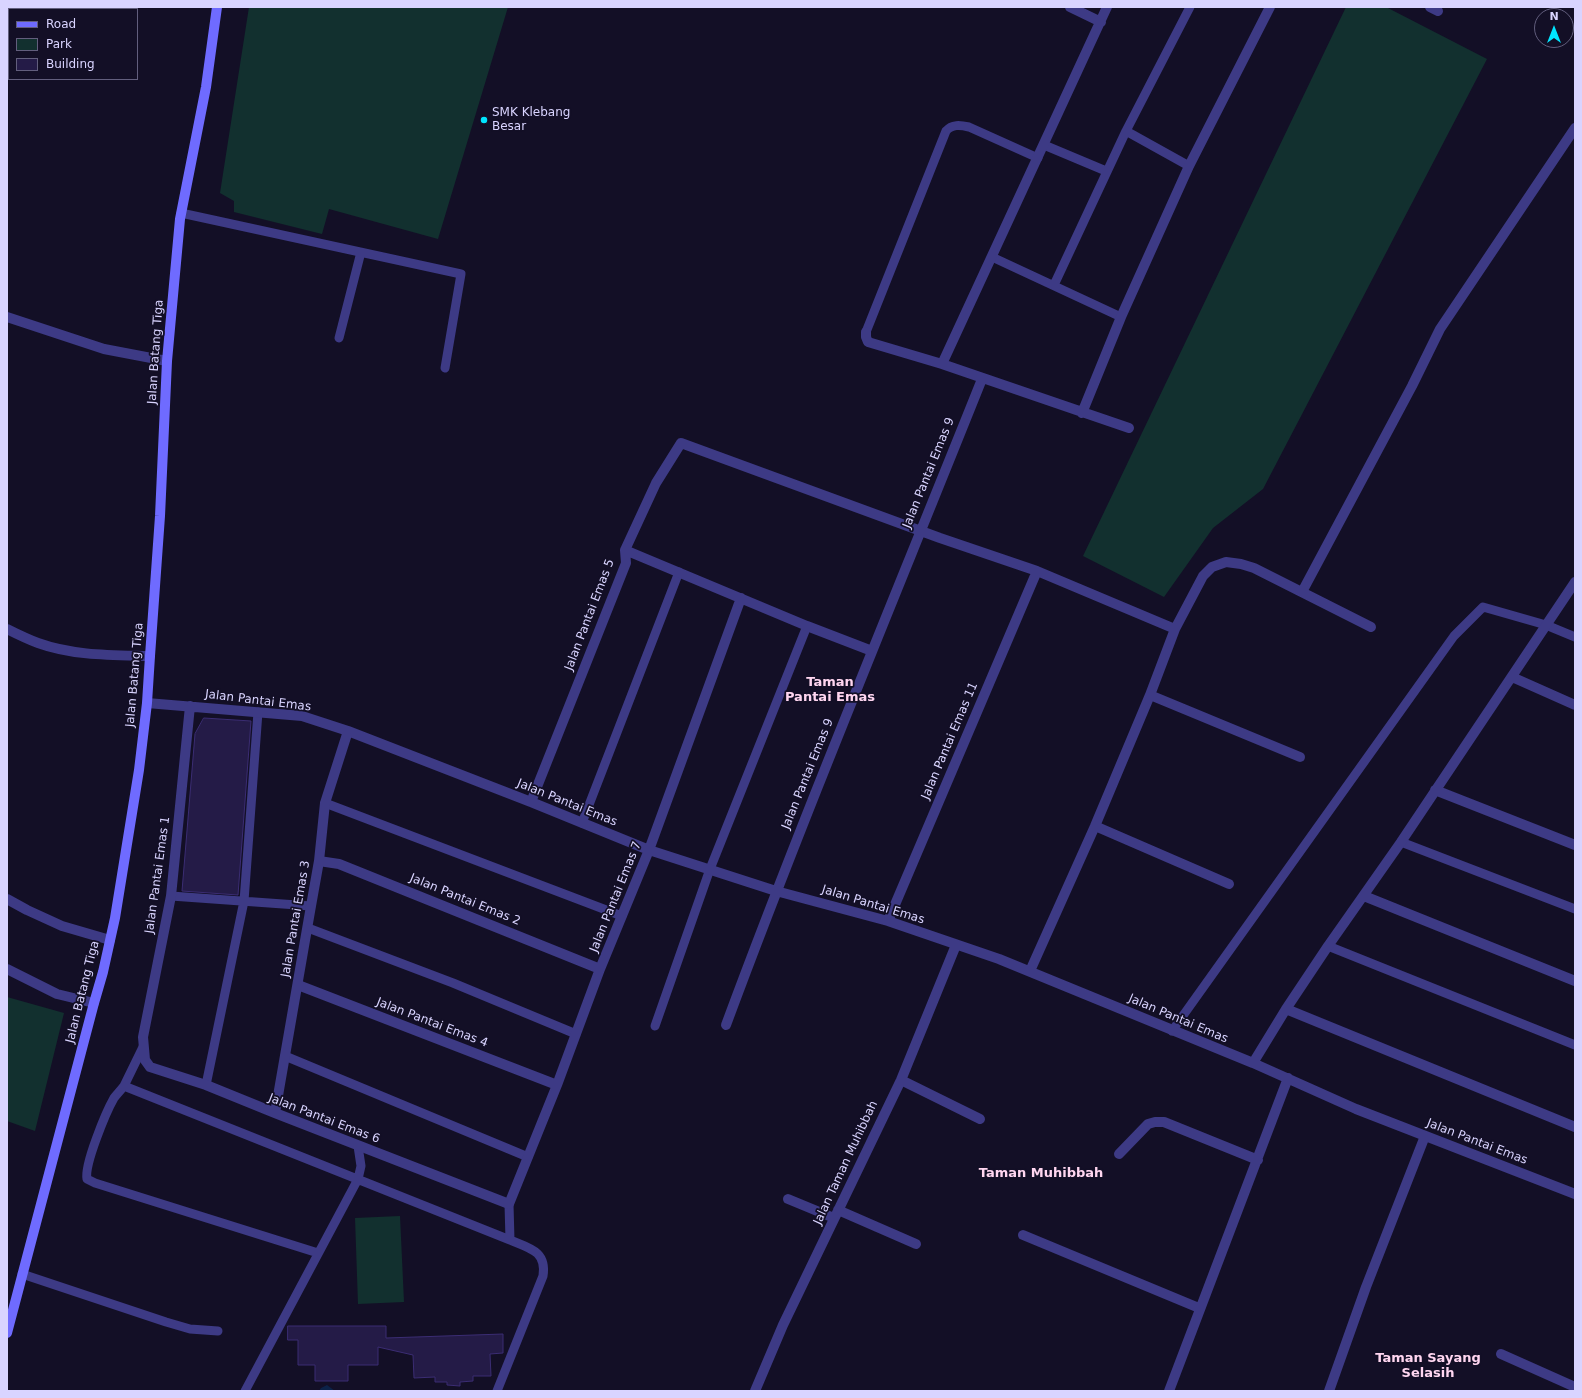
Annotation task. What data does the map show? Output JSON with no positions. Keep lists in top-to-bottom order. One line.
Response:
{"streets":{"main road":["Jalan Batang Tiga"],"street":["Jalan Pantai Emas 9","Jalan Pantai Emas 5","Jalan Pantai Emas","Jalan Pantai Emas 11","Jalan Pantai Emas 1","Jalan Pantai Emas 7","Jalan Pantai Emas 2","Jalan Pantai Emas 3","Jalan Pantai Emas 4","Jalan Pantai Emas 6","Jalan Taman Muhibbah"]},"crossings":[["Jalan Batang Tiga","Jalan Pantai Emas"],["Jalan Pantai Emas 9","Jalan Pantai Emas 5"],["Jalan Pantai Emas 9","Jalan Pantai Emas"],["Jalan Pantai Emas 5","Jalan Pantai Emas"],["Jalan Pantai Emas","Jalan Pantai Emas 11"],["Jalan Pantai Emas","Jalan Pantai Emas 1"],["Jalan Pantai Emas","Jalan Pantai Emas 7"],["Jalan Pantai Emas","Jalan Pantai Emas 3"],["Jalan Pantai Emas","Jalan Taman Muhibbah"],["Jalan Pantai Emas 1","Jalan Pantai Emas 6"],["Jalan Pantai Emas 7","Jalan Pantai Emas 2"],["Jalan Pantai Emas 7","Jalan Pantai Emas 4"],["Jalan Pantai Emas 7","Jalan Pantai Emas 6"],["Jalan Pantai Emas 2","Jalan Pantai Emas 3"],["Jalan Pantai Emas 3","Jalan Pantai Emas 4"],["Jalan Pantai Emas 3","Jalan Pantai Emas 6"]],"districts":["Taman Pantai Emas","Taman Muhibbah","Taman Sayang Selasih"],"places":["SMK Klebang Besar"],"legend":["Road","Park","Building"],"north":"top"}
